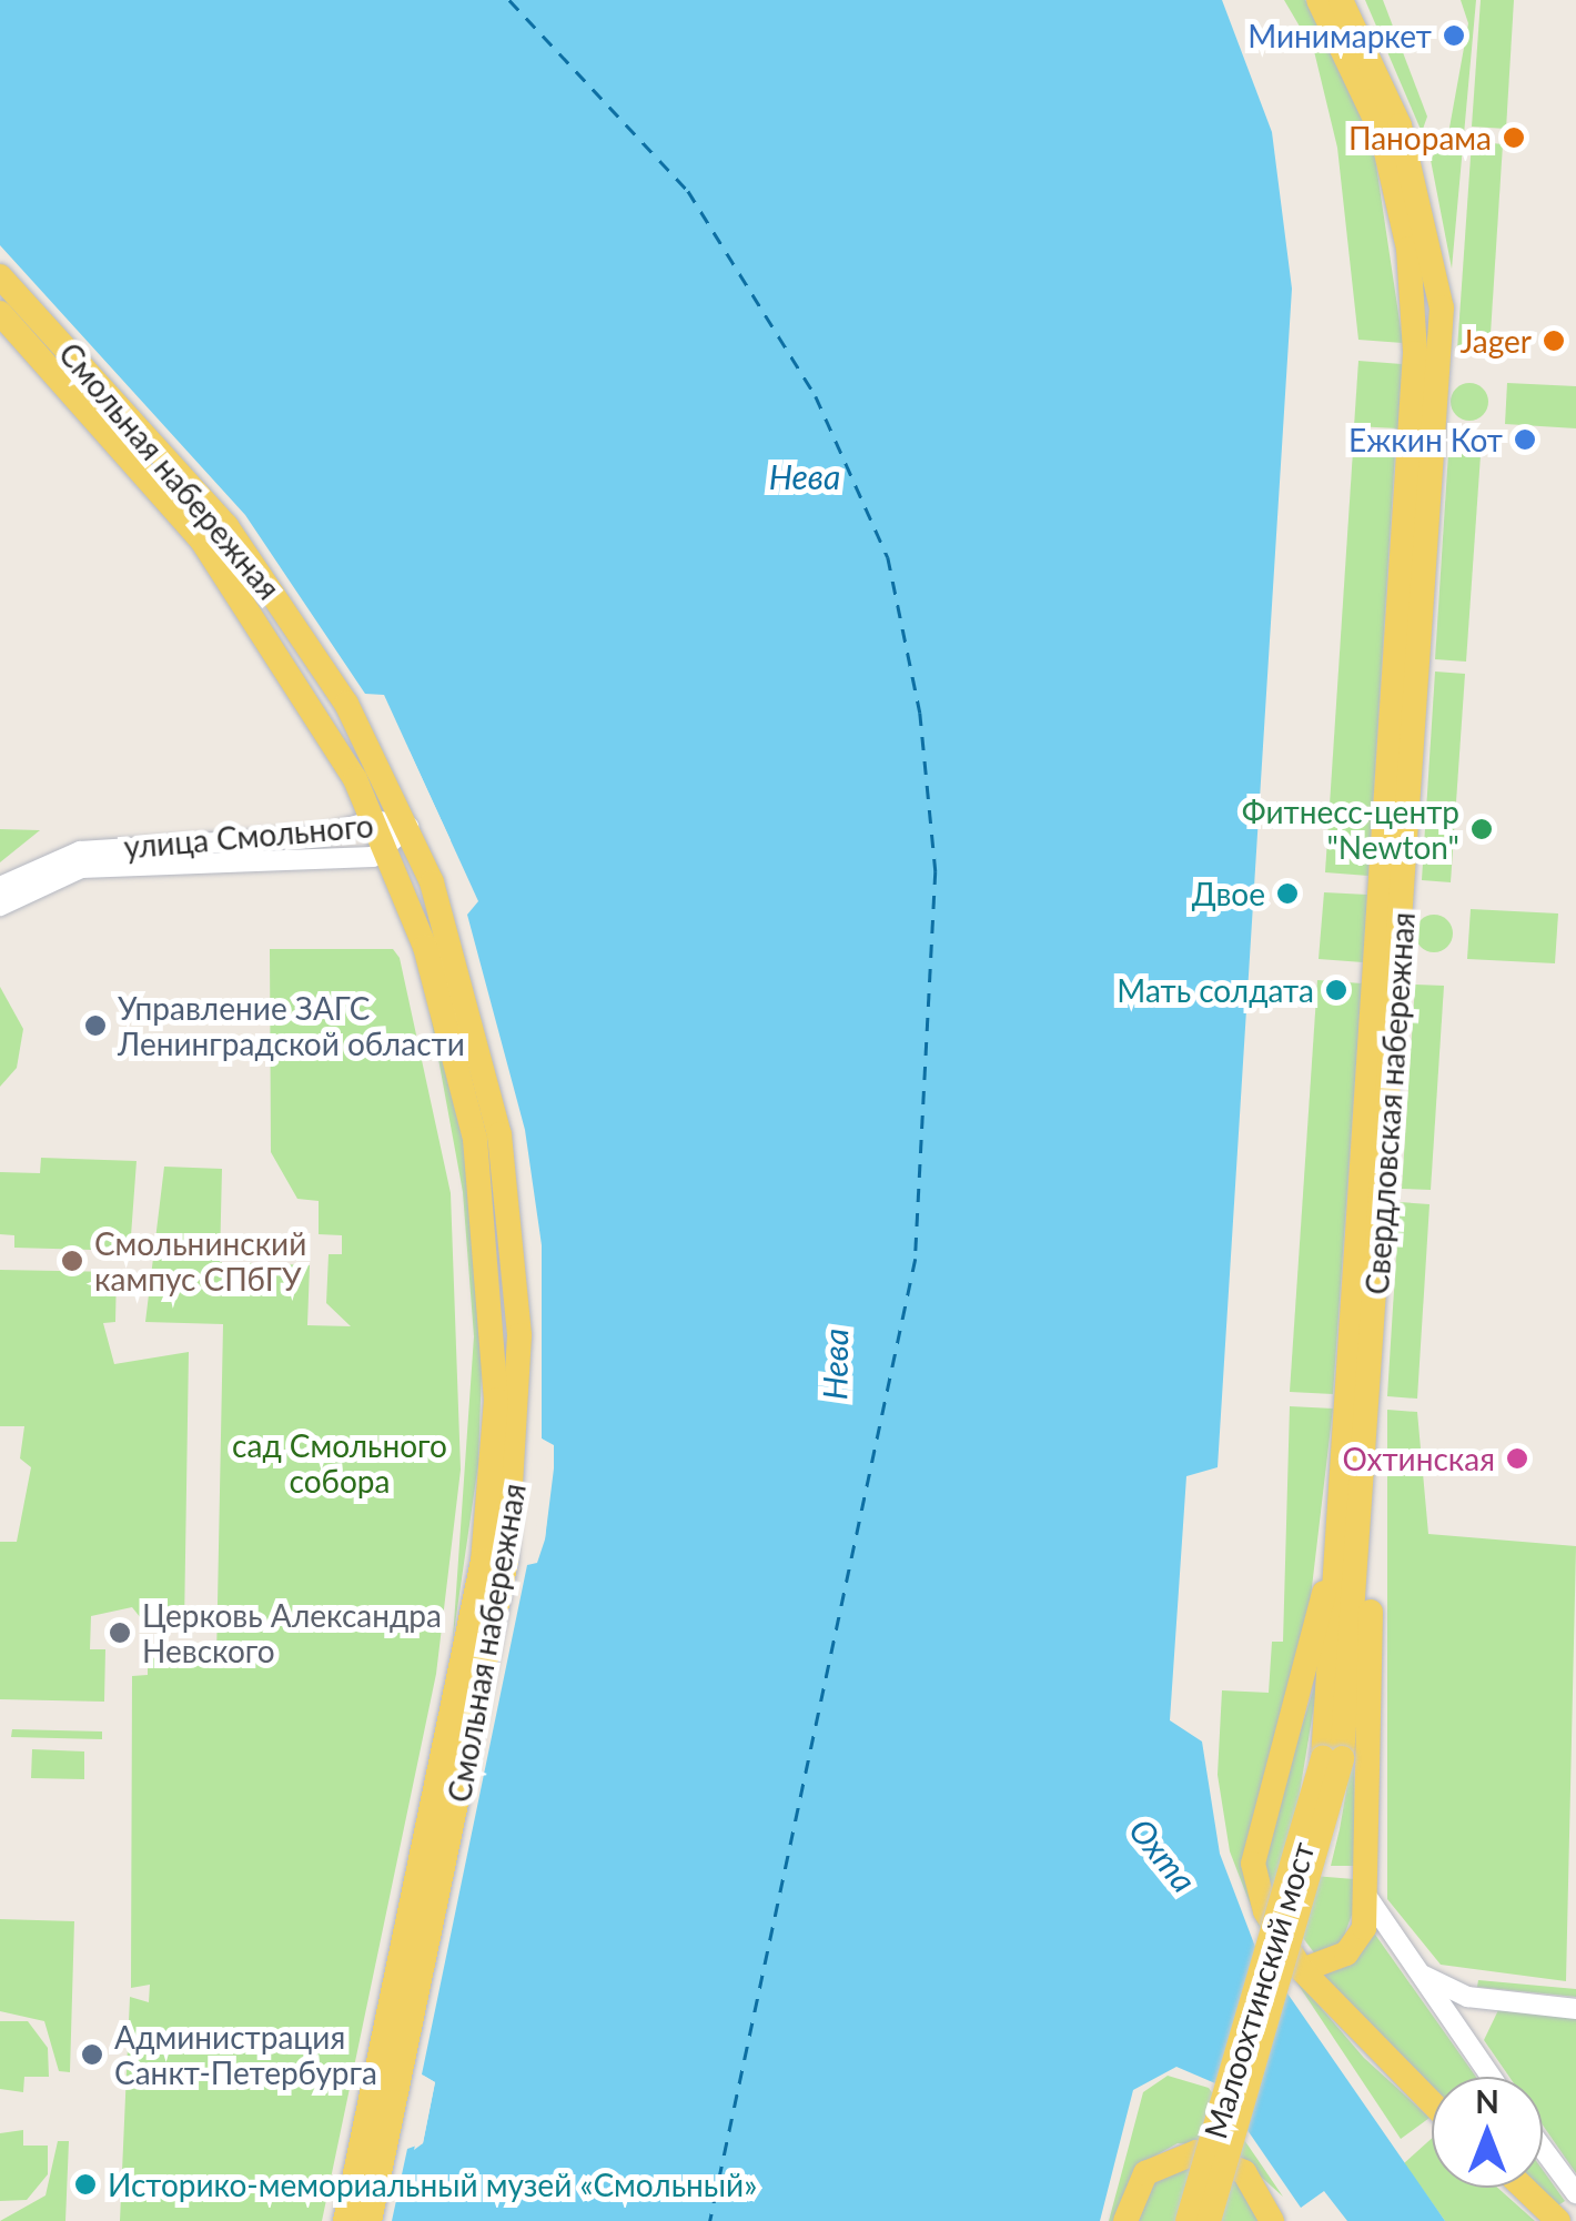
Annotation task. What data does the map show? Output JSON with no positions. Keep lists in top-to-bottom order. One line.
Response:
{"streets":{"main road":["Смольная набережная","Свердловская набережная","Малоохтинский мост"],"street":["улица Смольного"]},"crossings":[["Смольная набережная","улица Смольного"],["Свердловская набережная","Малоохтинский мост"]],"water":["Нева","Охта"],"parks":["сад Смольного собора"],"places":["Минимаркет","Панорама","Jager","Ежкин Кот","Фитнесс-центр \"Newton\"","Двое","Мать солдата","Управление ЗАГС Ленинградской области","Смольнинский кампус СПбГУ","Охтинская","Церковь Александра Невского","Администрация Санкт-Петербурга","Историко-мемориальный музей «Смольный»"],"north":"top"}
